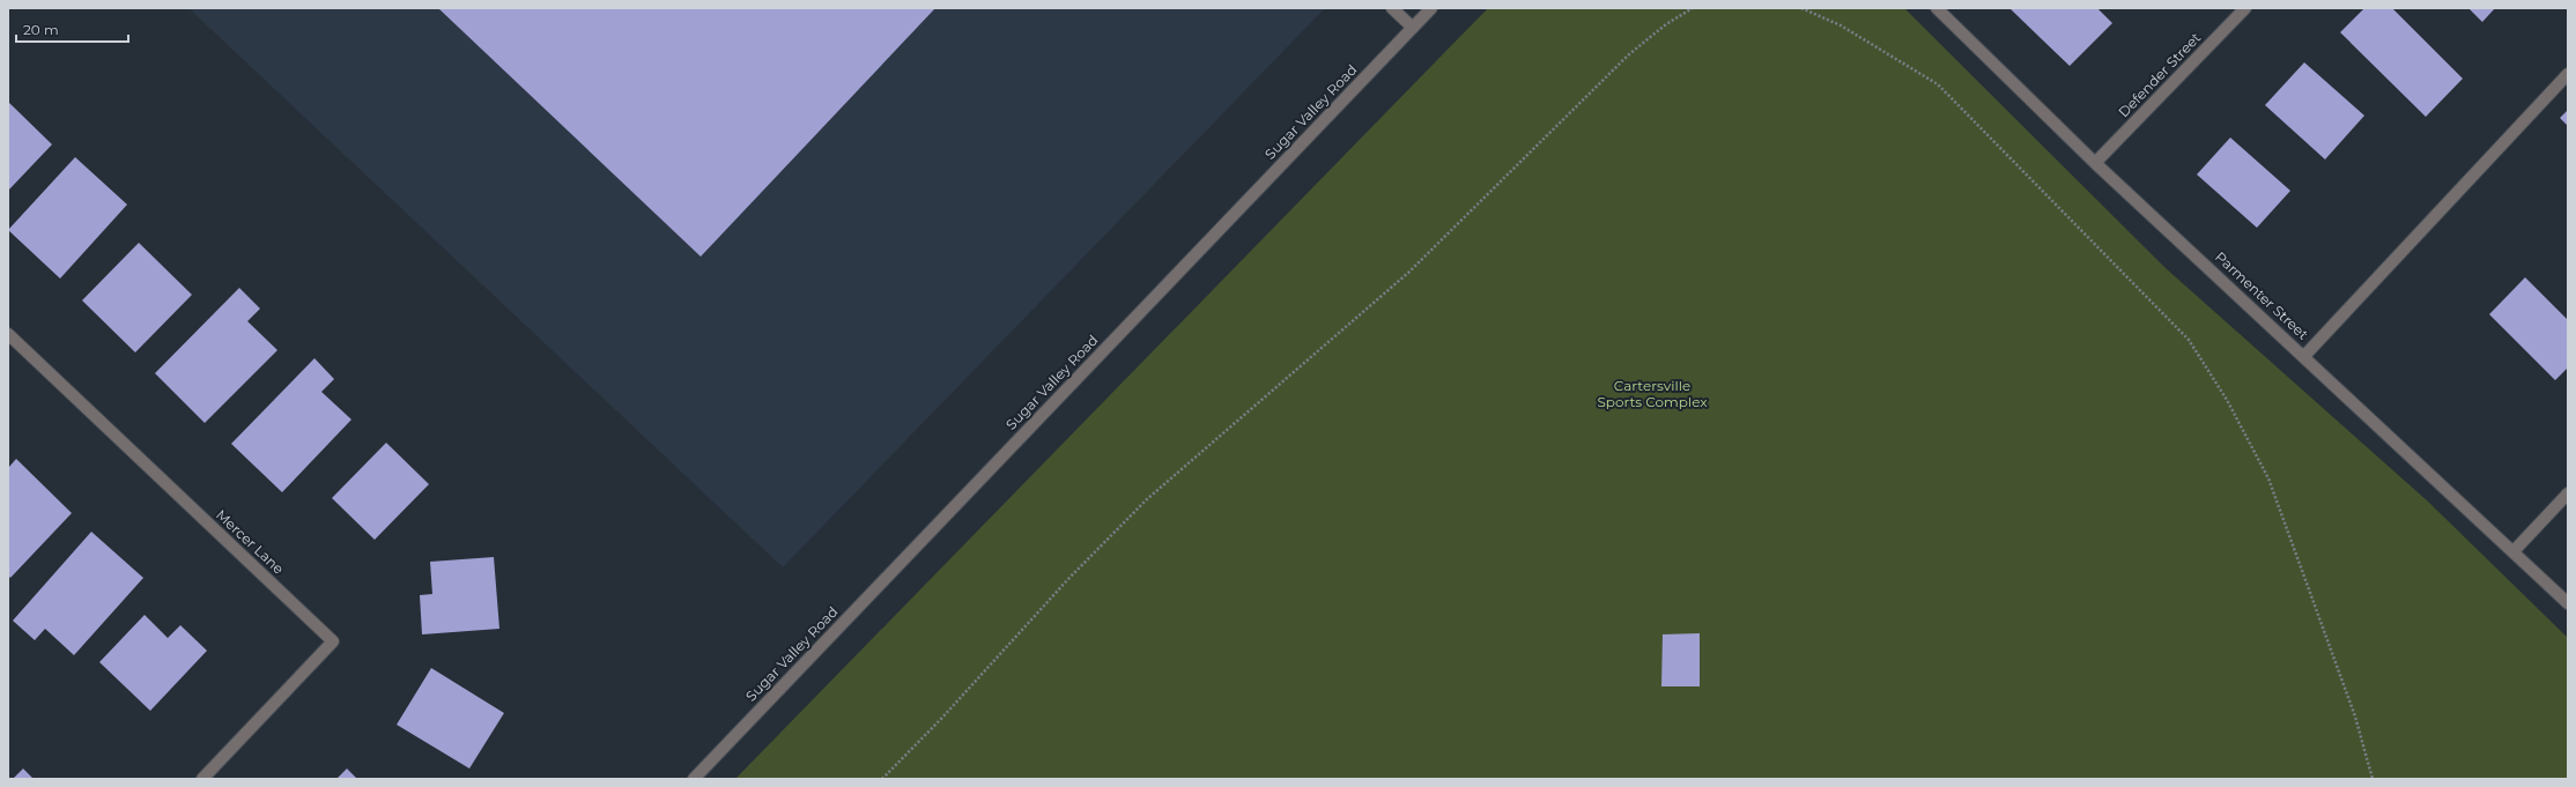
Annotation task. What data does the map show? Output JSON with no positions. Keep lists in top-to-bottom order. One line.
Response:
{"streets":{"street":["Defender Street","Sugar Valley Road","Parmenter Street","Mercer Lane"]},"crossings":[["Defender Street","Parmenter Street"]],"parks":["Cartersville Sports Complex"],"scale_bar":"20 m"}
